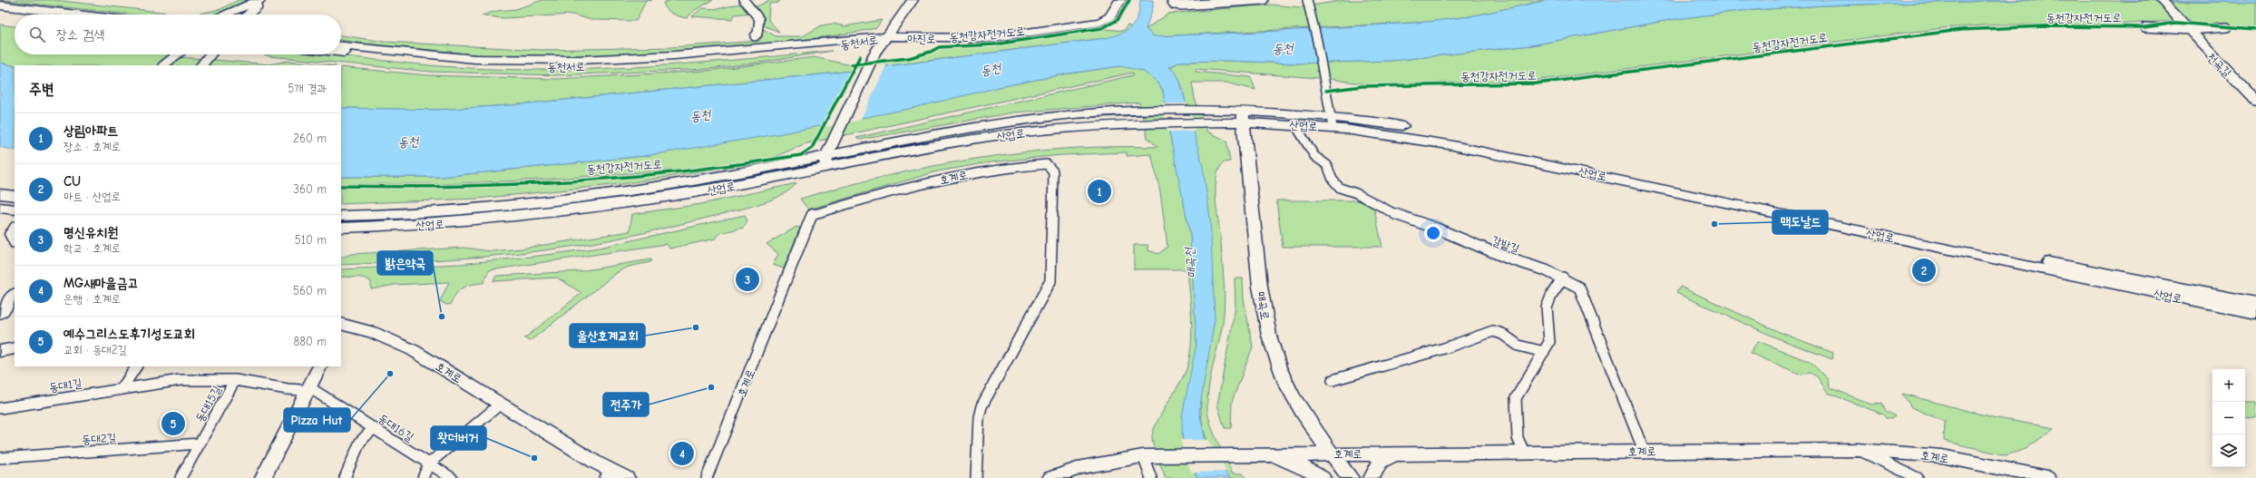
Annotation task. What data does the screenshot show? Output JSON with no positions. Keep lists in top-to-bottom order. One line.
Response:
{"streets":{"main road":["아진로","동천서로","천곡길","산업로","호계로","매곡로"],"street":["갈밭길","동대1길","동대15길","동대16길","동대2길"],"cycle path":["동천강자전거도로"]},"crossings":[["아진로","동천서로"],["산업로","갈밭길"],["산업로","매곡로"],["호계로","갈밭길"],["호계로","매곡로"],["동대1길","동대15길"],["동대1길","동대16길"],["동대15길","동대2길"]],"water":["동천","매곡천"],"places":["맥도날드","밝은약국","울산호계교회","Pizza Hut","전주가","왓더버거"],"page":{"search":"장소 검색","heading":["주변","5개 결과"],"list":[{"mark":"1","name":"상림아파트","note":"장소 · 호계로","value":"260 m"},{"mark":"2","name":"CU","note":"마트 · 산업로","value":"360 m"},{"mark":"3","name":"명신유치원","note":"학교 · 호계로","value":"510 m"},{"mark":"4","name":"MG새마을금고","note":"은행 · 호계로","value":"560 m"},{"mark":"5","name":"예수그리스도후기성도교회","note":"교회 · 동대2길","value":"880 m"}],"pins":["1","2","3","5","4"],"map_buttons":["+","−"]}}
